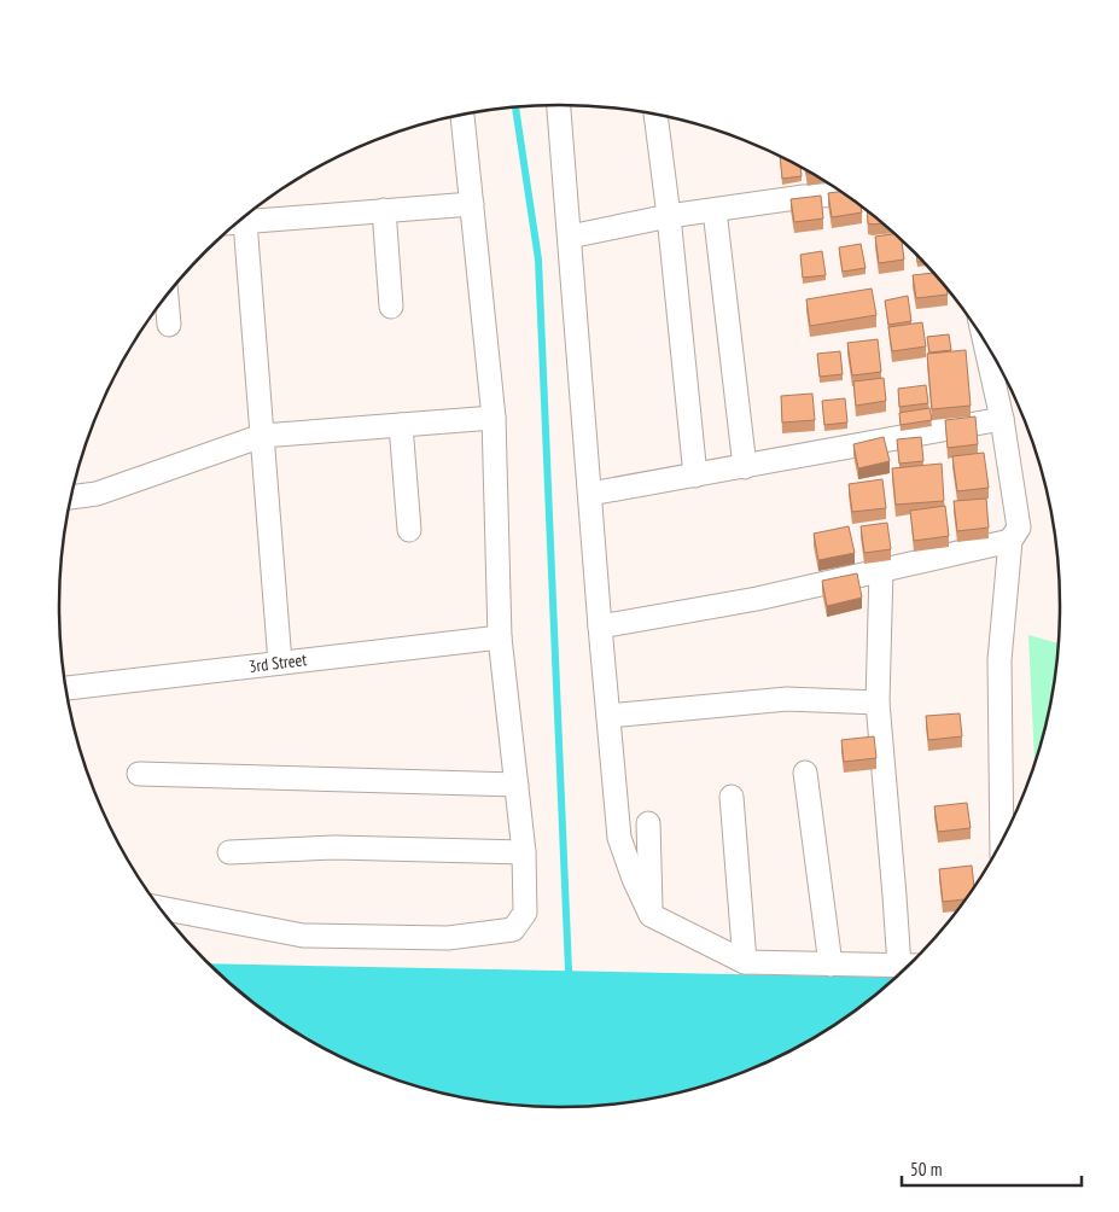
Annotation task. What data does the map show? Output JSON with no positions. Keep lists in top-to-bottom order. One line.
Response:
{"streets":{"street":["3rd Street"]},"scale_bar":"50 m"}
